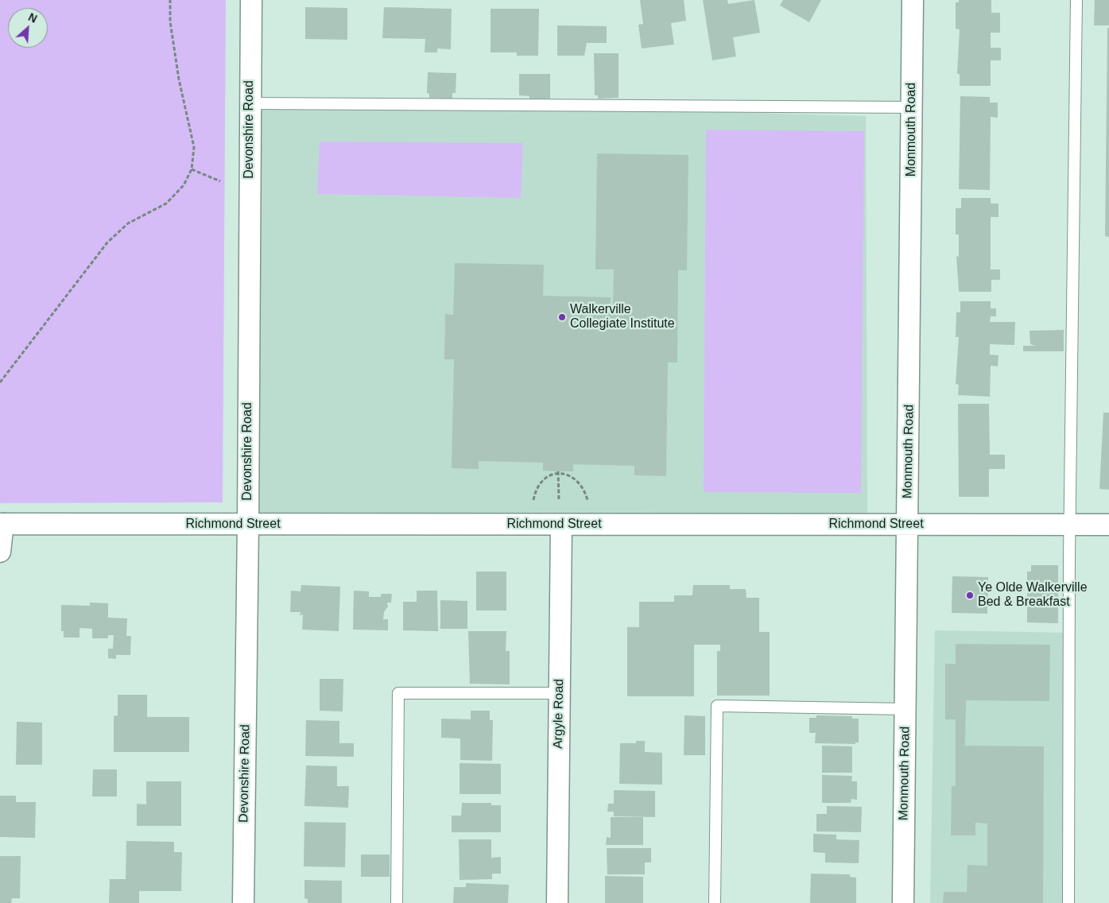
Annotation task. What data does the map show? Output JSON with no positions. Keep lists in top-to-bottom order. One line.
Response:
{"streets":{"street":["Devonshire Road","Monmouth Road","Richmond Street","Argyle Road"]},"crossings":[["Devonshire Road","Richmond Street"],["Monmouth Road","Richmond Street"],["Richmond Street","Argyle Road"]],"places":["Walkerville Collegiate Institute","Ye Olde Walkerville Bed & Breakfast"],"north":"top right"}
